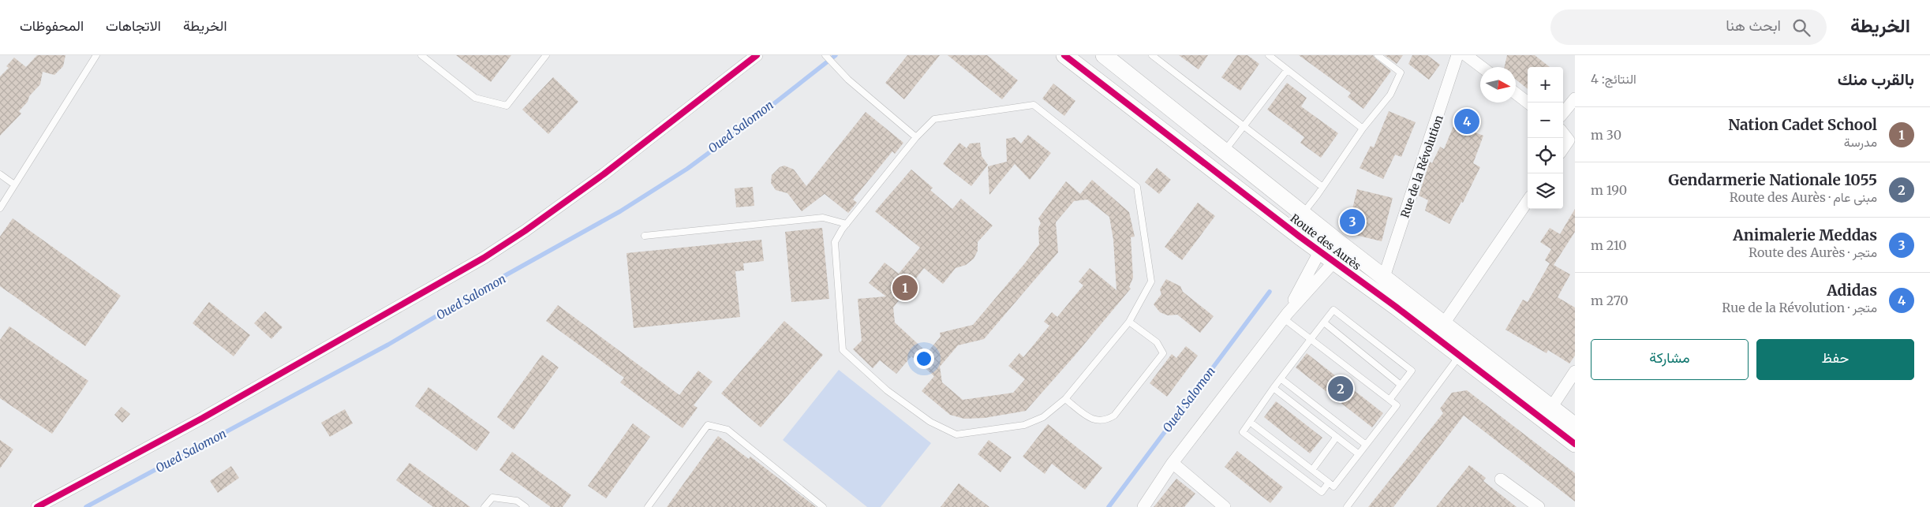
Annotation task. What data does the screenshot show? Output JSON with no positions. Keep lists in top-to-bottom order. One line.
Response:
{"streets":{"street":["Rue de la Révolution","Route des Aurès"]},"crossings":[["Rue de la Révolution","Route des Aurès"]],"water":["Oued Salomon"],"north":"right","page":{"header":"الخريطة","search":"ابحث هنا","nav":["الخريطة","الاتجاهات","المحفوظات"],"heading":["بالقرب منك","النتائج: 4"],"map_buttons":["+","−"],"list":[{"mark":"1","name":"Nation Cadet School","note":"مدرسة","value":"30 m"},{"mark":"2","name":"Gendarmerie Nationale 1055","note":"مبنى عام · Route des Aurès","value":"190 m"},{"mark":"3","name":"Animalerie Meddas","note":"متجر · Route des Aurès","value":"210 m"},{"mark":"4","name":"Adidas","note":"متجر · Rue de la Révolution","value":"270 m"}],"pins":["4","3","1","2"],"buttons":["حفظ","مشاركة"]}}
